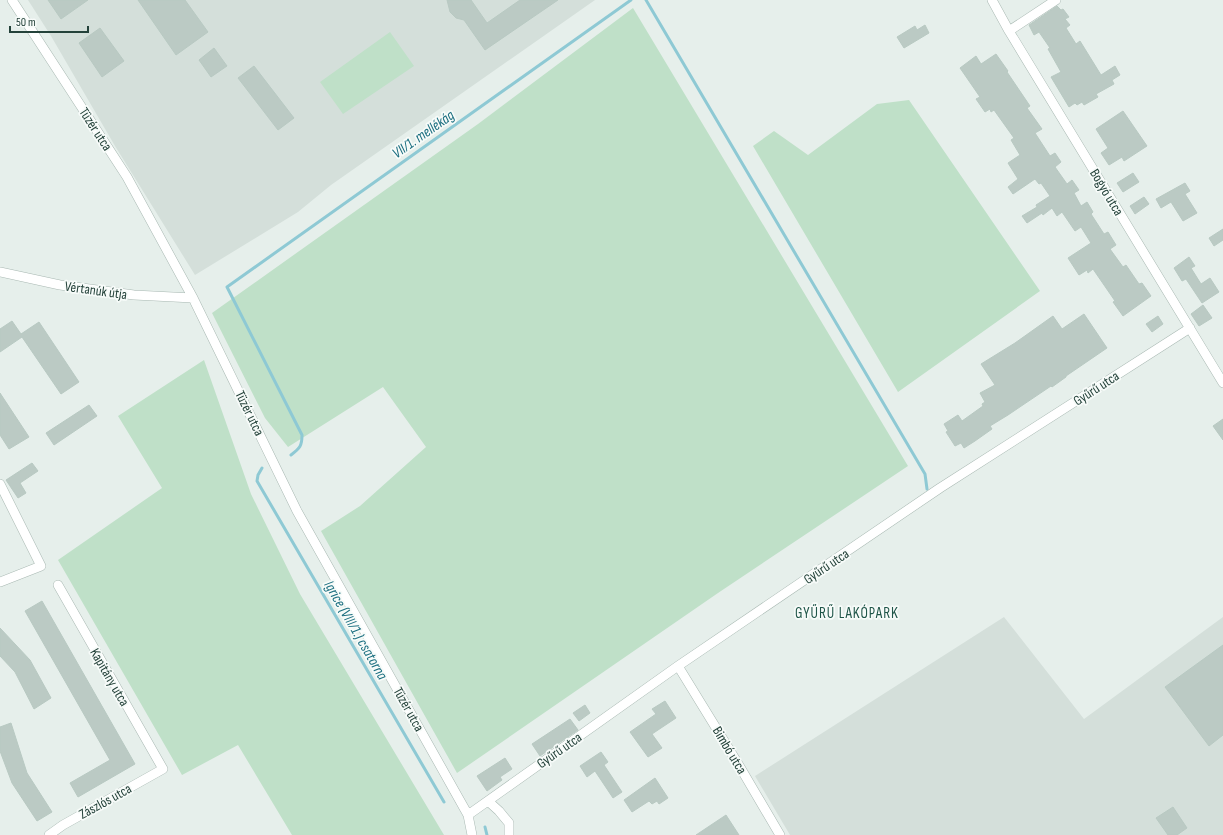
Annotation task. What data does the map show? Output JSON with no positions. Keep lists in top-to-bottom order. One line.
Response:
{"streets":{"street":["Tüzér utca","Bogyó utca","Vértanúk útja","Gyűrű utca","Kapitány utca","Bimbó utca","Zászlós utca"]},"crossings":[["Tüzér utca","Vértanúk útja"],["Tüzér utca","Gyűrű utca"],["Bogyó utca","Gyűrű utca"],["Gyűrű utca","Bimbó utca"],["Kapitány utca","Zászlós utca"]],"districts":["GYŰRŰ LAKÓPARK"],"water":["VII/1. mellékág","Igrice (VIII/1.) csatorna"],"scale_bar":"50 m"}
